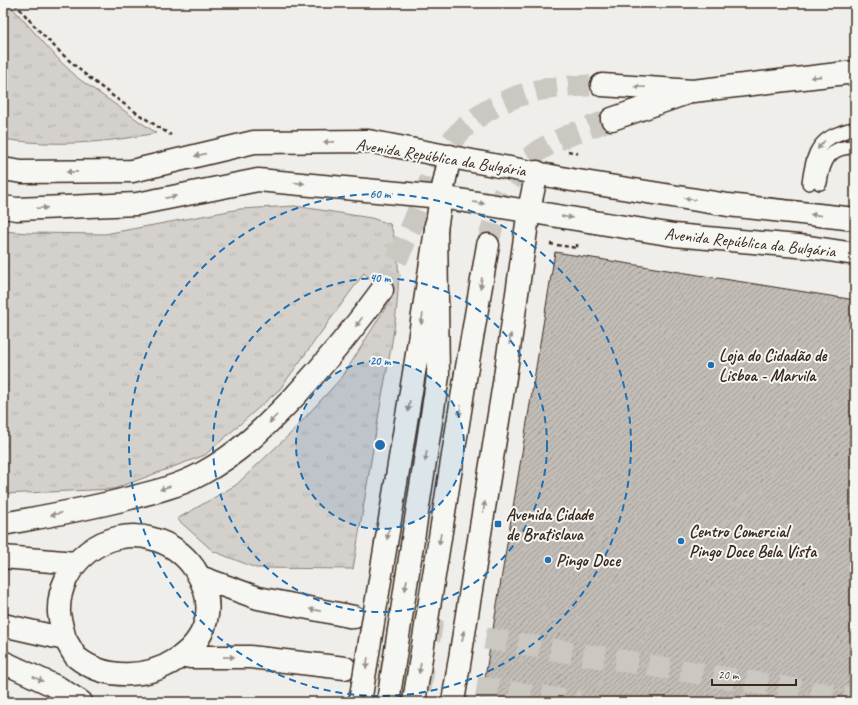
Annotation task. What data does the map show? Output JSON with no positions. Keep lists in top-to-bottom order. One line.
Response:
{"streets":{"main road":["Avenida República da Bulgária"]},"places":{"other":["Loja do Cidadão de Lisboa - Marvila","Centro Comercial Pingo Doce Bela Vista","Pingo Doce"],"transit":["Avenida Cidade de Bratislava"]},"scale_bar":"20 m","rings":["60 m","40 m","20 m"]}
